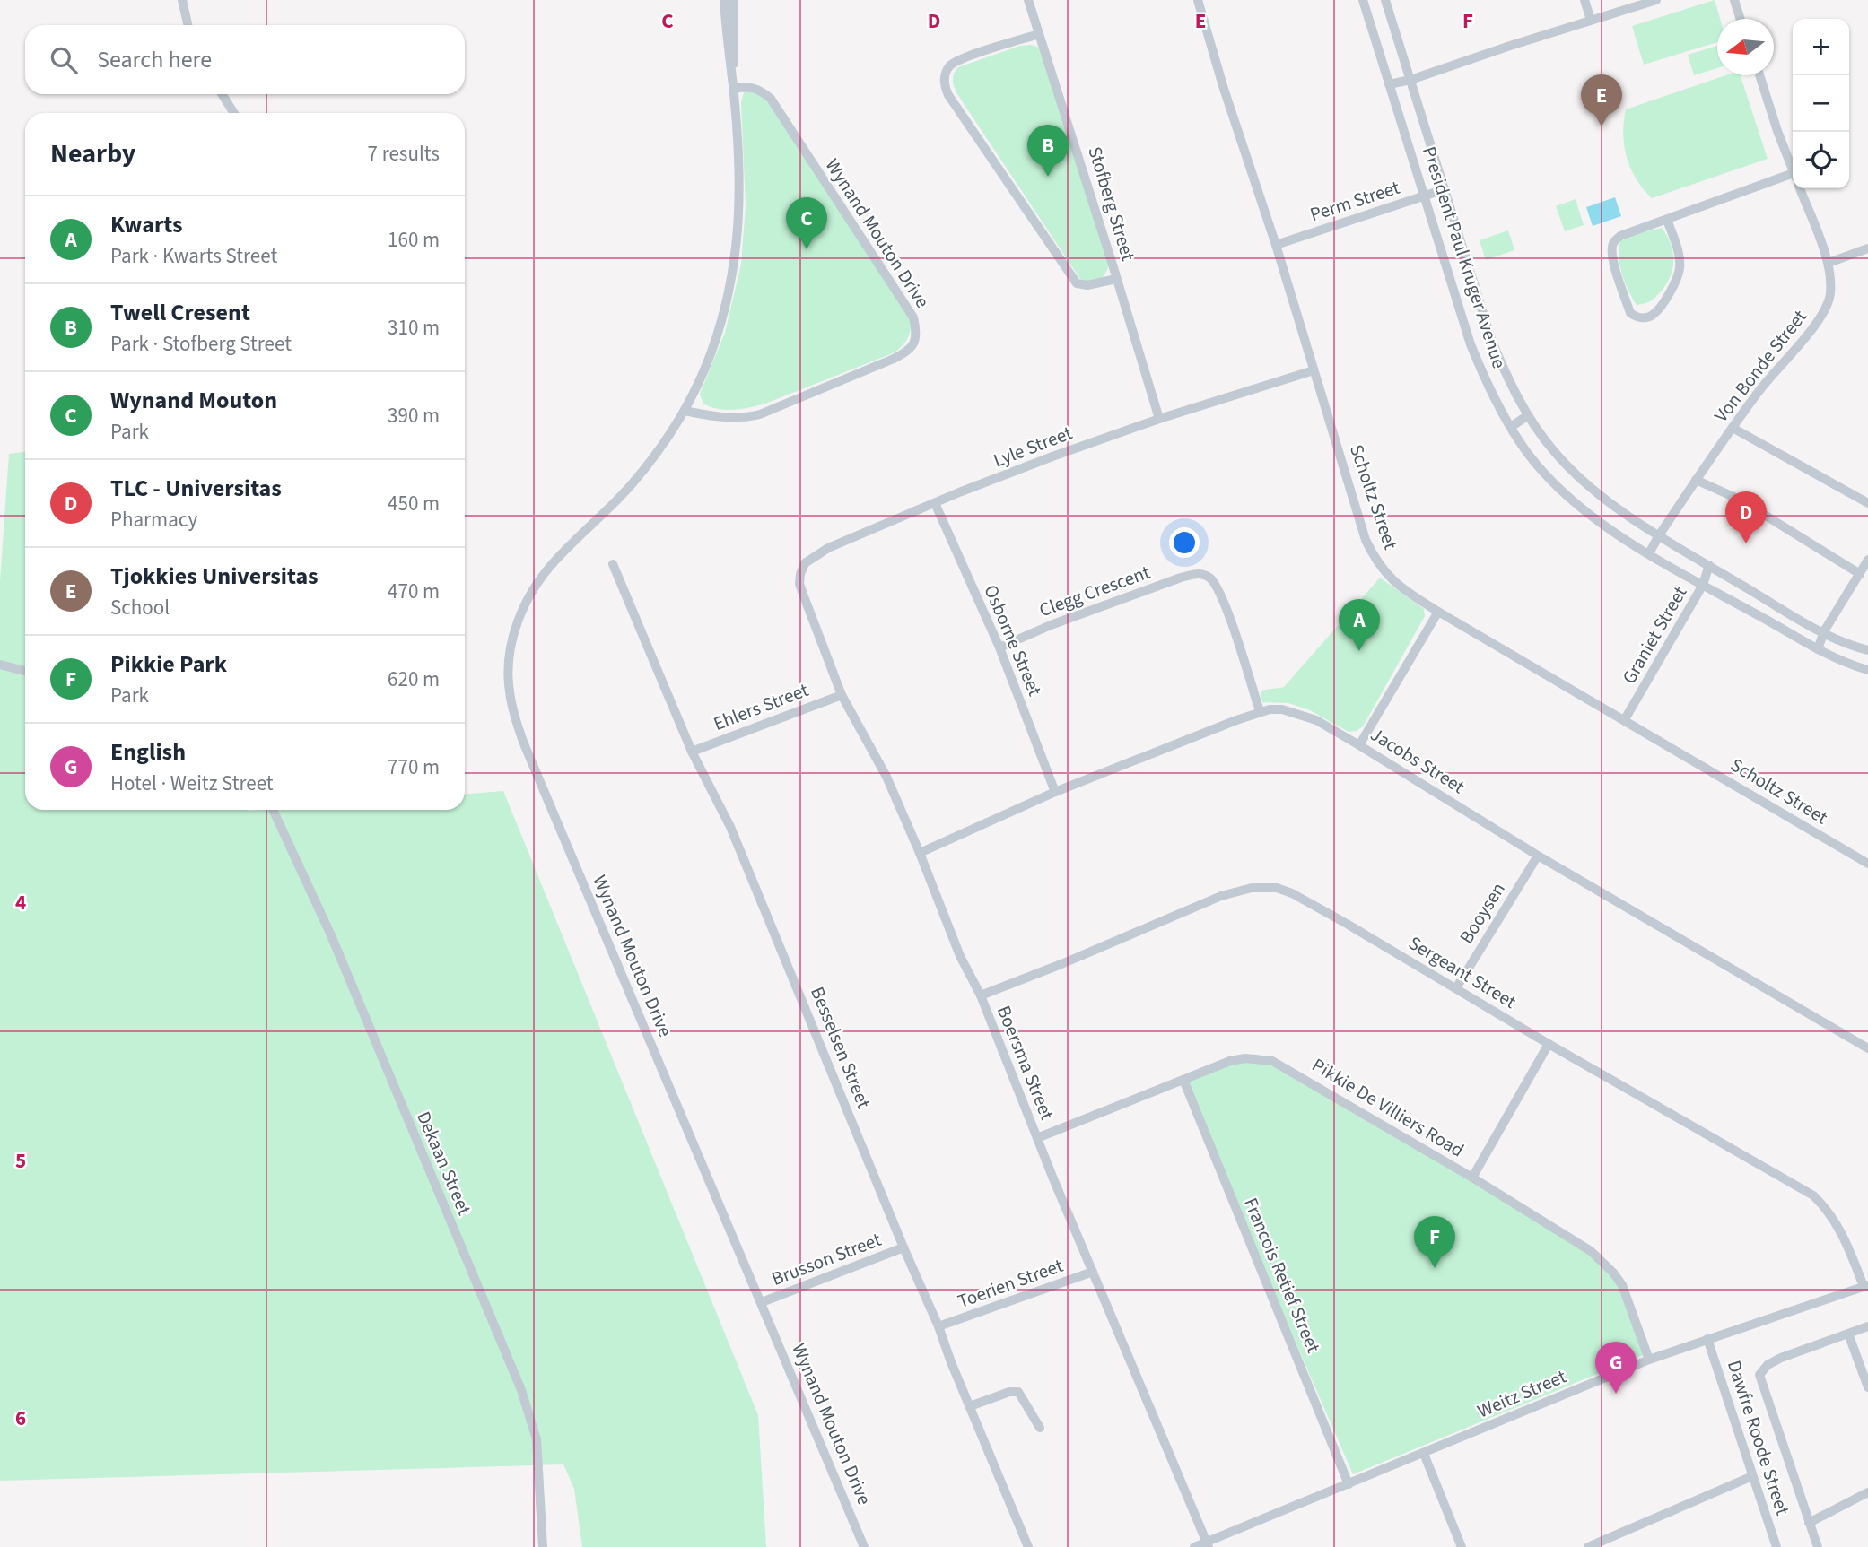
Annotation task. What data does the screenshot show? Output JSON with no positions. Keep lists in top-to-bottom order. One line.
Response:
{"streets":{"street":["Perm Street","Stofberg Street","Wynand Mouton Drive","President Paul Kruger Avenue","Von Bonde Street","Lyle Street","Scholtz Street","Clegg Crescent","Graniet Street","Osborne Street","Ehlers Street","Jacobs Street","Booysen","Sergeant Street","Besselsen Street","Boersma Street","Pikkie De Villiers Road","Dekaan Street","Brusson Street","Francois Retief Street","Toerien Street","Weitz Street","Dawfre Roode Street"]},"crossings":[["Perm Street","President Paul Kruger Avenue"],["Perm Street","Scholtz Street"],["Stofberg Street","Lyle Street"],["Wynand Mouton Drive","Brusson Street"],["President Paul Kruger Avenue","Von Bonde Street"],["President Paul Kruger Avenue","Graniet Street"],["Lyle Street","Scholtz Street"],["Lyle Street","Osborne Street"],["Lyle Street","Boersma Street"],["Scholtz Street","Graniet Street"],["Clegg Crescent","Osborne Street"],["Clegg Crescent","Jacobs Street"],["Osborne Street","Jacobs Street"],["Ehlers Street","Besselsen Street"],["Ehlers Street","Boersma Street"],["Jacobs Street","Booysen"],["Jacobs Street","Boersma Street"],["Booysen","Sergeant Street"],["Sergeant Street","Boersma Street"],["Sergeant Street","Weitz Street"],["Besselsen Street","Brusson Street"],["Besselsen Street","Toerien Street"],["Boersma Street","Pikkie De Villiers Road"],["Boersma Street","Toerien Street"],["Boersma Street","Weitz Street"],["Pikkie De Villiers Road","Francois Retief Street"],["Pikkie De Villiers Road","Weitz Street"],["Francois Retief Street","Weitz Street"],["Weitz Street","Dawfre Roode Street"]],"north":"left","page":{"map_buttons":["+","−"],"search":"Search here","pins":["E","B","C","D","A","F","G"],"heading":["Nearby","7 results"],"list":[{"mark":"A","name":"Kwarts","note":"Park · Kwarts Street","value":"160 m"},{"mark":"B","name":"Twell Cresent","note":"Park · Stofberg Street","value":"310 m"},{"mark":"C","name":"Wynand Mouton","note":"Park","value":"390 m"},{"mark":"D","name":"TLC - Universitas","note":"Pharmacy","value":"450 m"},{"mark":"E","name":"Tjokkies Universitas","note":"School","value":"470 m"},{"mark":"F","name":"Pikkie Park","note":"Park","value":"620 m"},{"mark":"G","name":"English","note":"Hotel · Weitz Street","value":"770 m"}]},"grid":{"columns":["C","D","E","F"],"rows":["4","5","6"]}}
